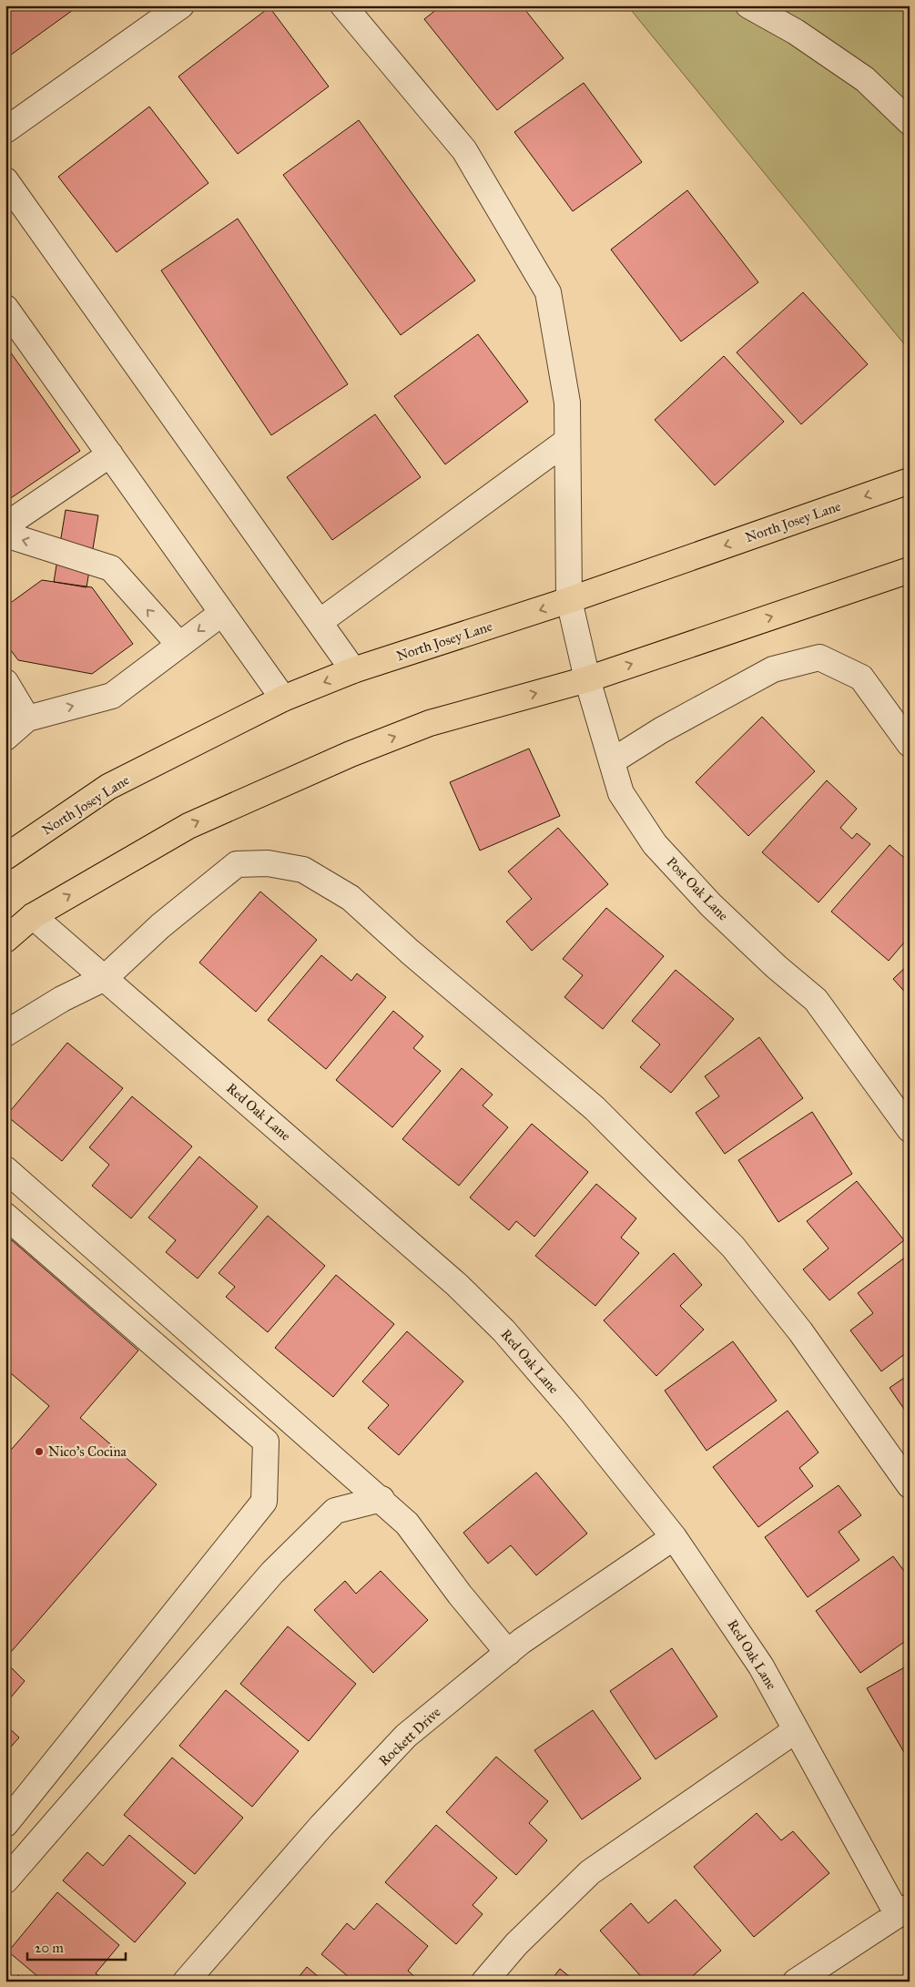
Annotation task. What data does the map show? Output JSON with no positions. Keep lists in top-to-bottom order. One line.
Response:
{"streets":{"main road":["North Josey Lane"],"street":["Post Oak Lane","Red Oak Lane","Rockett Drive"]},"crossings":[["North Josey Lane","Post Oak Lane"],["Red Oak Lane","Rockett Drive"]],"places":["Nico's Cocina"],"scale_bar":"20 m"}
